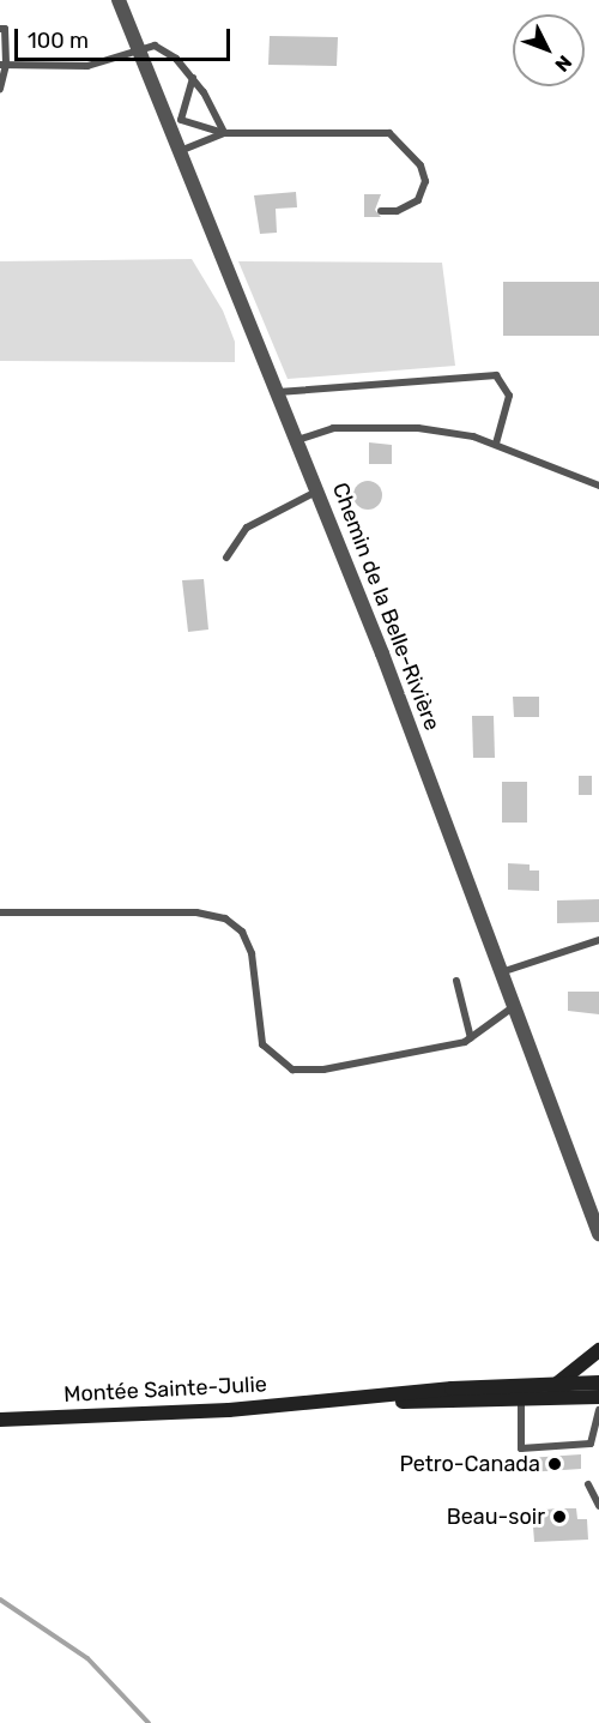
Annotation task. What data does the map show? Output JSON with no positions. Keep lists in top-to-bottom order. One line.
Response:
{"streets":{"main road":["Montée Sainte-Julie"],"street":["Chemin de la Belle-Rivière"]},"places":["Petro-Canada","Beau-soir"],"scale_bar":"100 m","north":"bottom right"}
